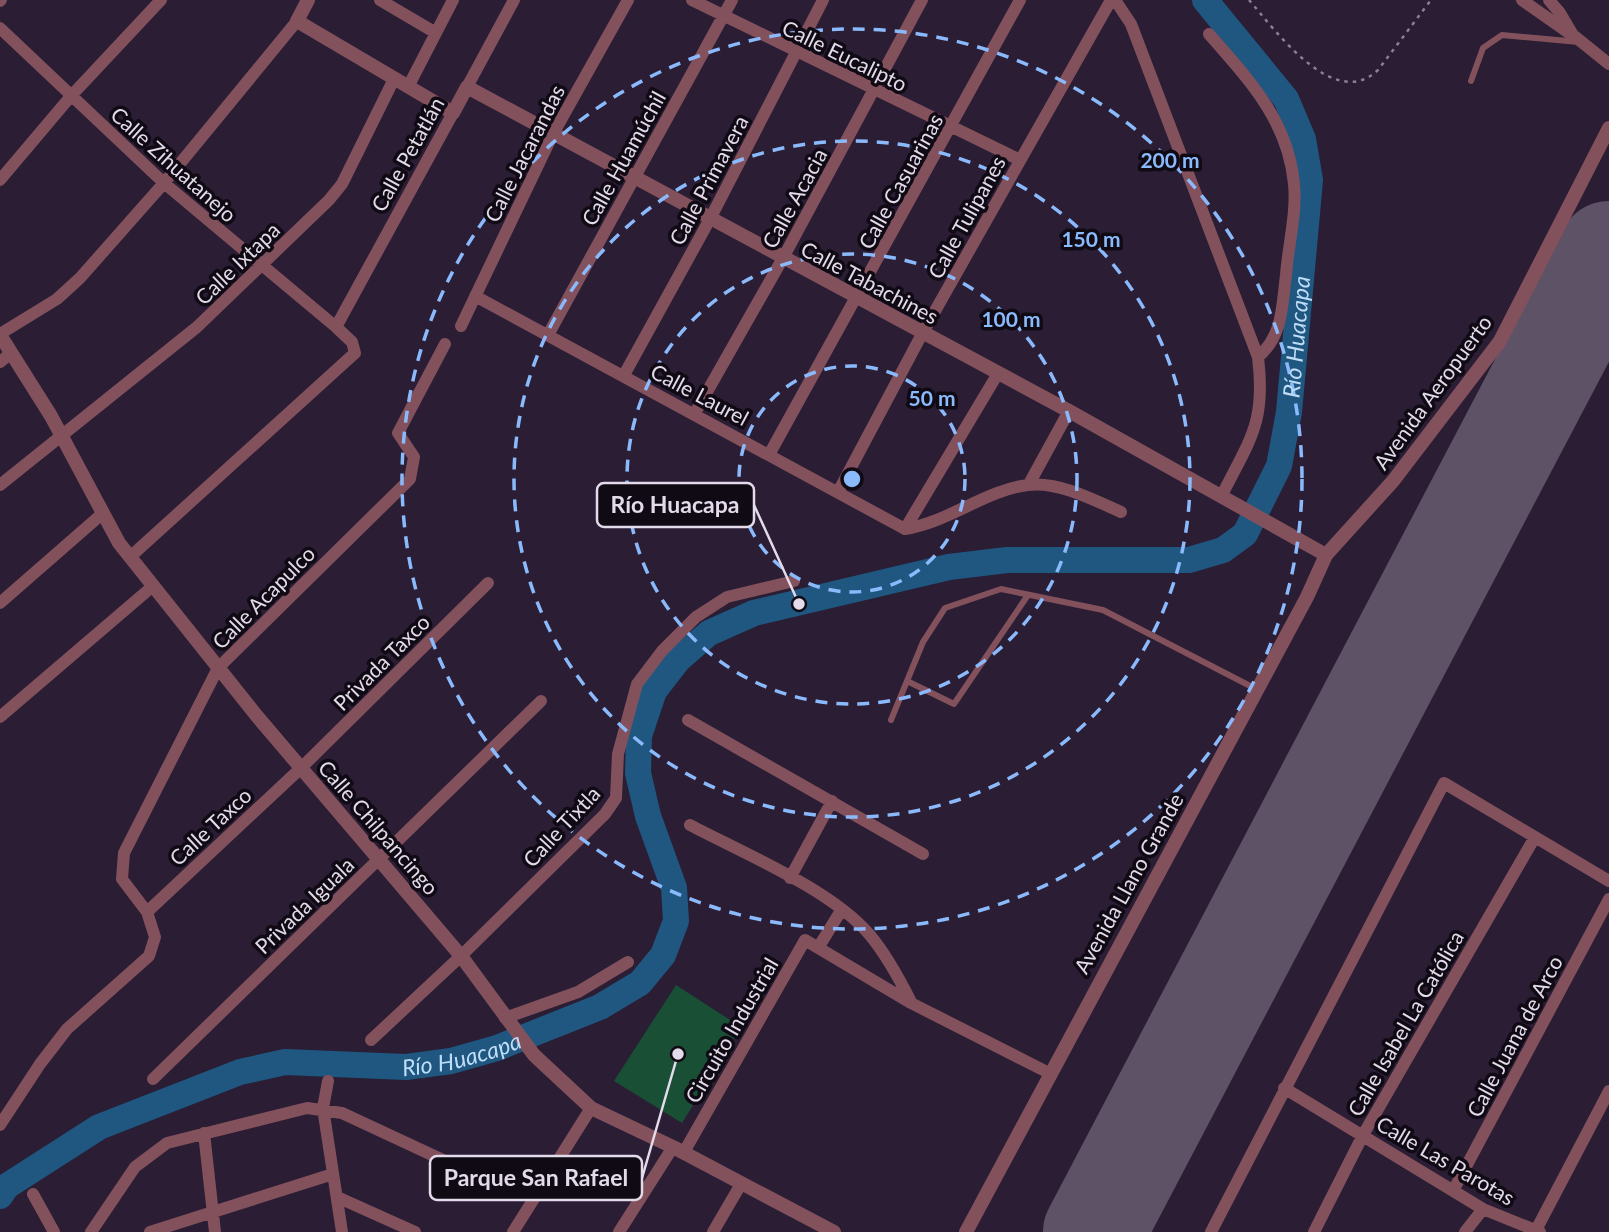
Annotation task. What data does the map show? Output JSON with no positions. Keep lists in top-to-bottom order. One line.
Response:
{"streets":{"street":["Calle Eucalipto","Calle Jacarandas","Calle Petatlán","Calle Huamúchil","Calle Zihuatanejo","Calle Primavera","Calle Casuarinas","Calle Acacia","Calle Tulipanes","Calle Ixtapa","Calle Tabachines","Avenida Aeropuerto","Calle Laurel","Calle Acapulco","Privada Taxco","Calle Taxco","Calle Tixtla","Calle Chilpancingo","Avenida Llano Grande","Privada Iguala","Calle Isabel La Católica","Circuito Industrial","Calle Juana de Arco","Calle Las Parotas"]},"crossings":[["Calle Eucalipto","Calle Huamúchil"],["Calle Eucalipto","Calle Primavera"],["Calle Eucalipto","Calle Casuarinas"],["Calle Eucalipto","Calle Acacia"],["Calle Eucalipto","Calle Tulipanes"],["Calle Jacarandas","Calle Tabachines"],["Calle Jacarandas","Calle Laurel"],["Calle Petatlán","Calle Zihuatanejo"],["Calle Petatlán","Calle Tabachines"],["Calle Huamúchil","Calle Tabachines"],["Calle Huamúchil","Calle Laurel"],["Calle Zihuatanejo","Calle Ixtapa"],["Calle Zihuatanejo","Calle Chilpancingo"],["Calle Primavera","Calle Tabachines"],["Calle Primavera","Calle Laurel"],["Calle Casuarinas","Calle Tabachines"],["Calle Casuarinas","Calle Laurel"],["Calle Acacia","Calle Tabachines"],["Calle Acacia","Calle Laurel"],["Calle Tulipanes","Calle Tabachines"],["Calle Tulipanes","Calle Laurel"],["Calle Ixtapa","Calle Chilpancingo"],["Calle Tabachines","Avenida Aeropuerto"],["Calle Tabachines","Avenida Llano Grande"],["Avenida Aeropuerto","Avenida Llano Grande"],["Calle Acapulco","Calle Taxco"],["Calle Acapulco","Calle Chilpancingo"],["Privada Taxco","Calle Taxco"],["Privada Taxco","Calle Chilpancingo"],["Calle Taxco","Calle Chilpancingo"],["Calle Tixtla","Calle Chilpancingo"],["Calle Chilpancingo","Privada Iguala"],["Calle Chilpancingo","Circuito Industrial"],["Calle Isabel La Católica","Calle Las Parotas"],["Calle Juana de Arco","Calle Las Parotas"]],"water":["Río Huacapa"],"places":["Río Huacapa","Parque San Rafael"],"rings":["200 m","150 m","100 m","50 m"]}
